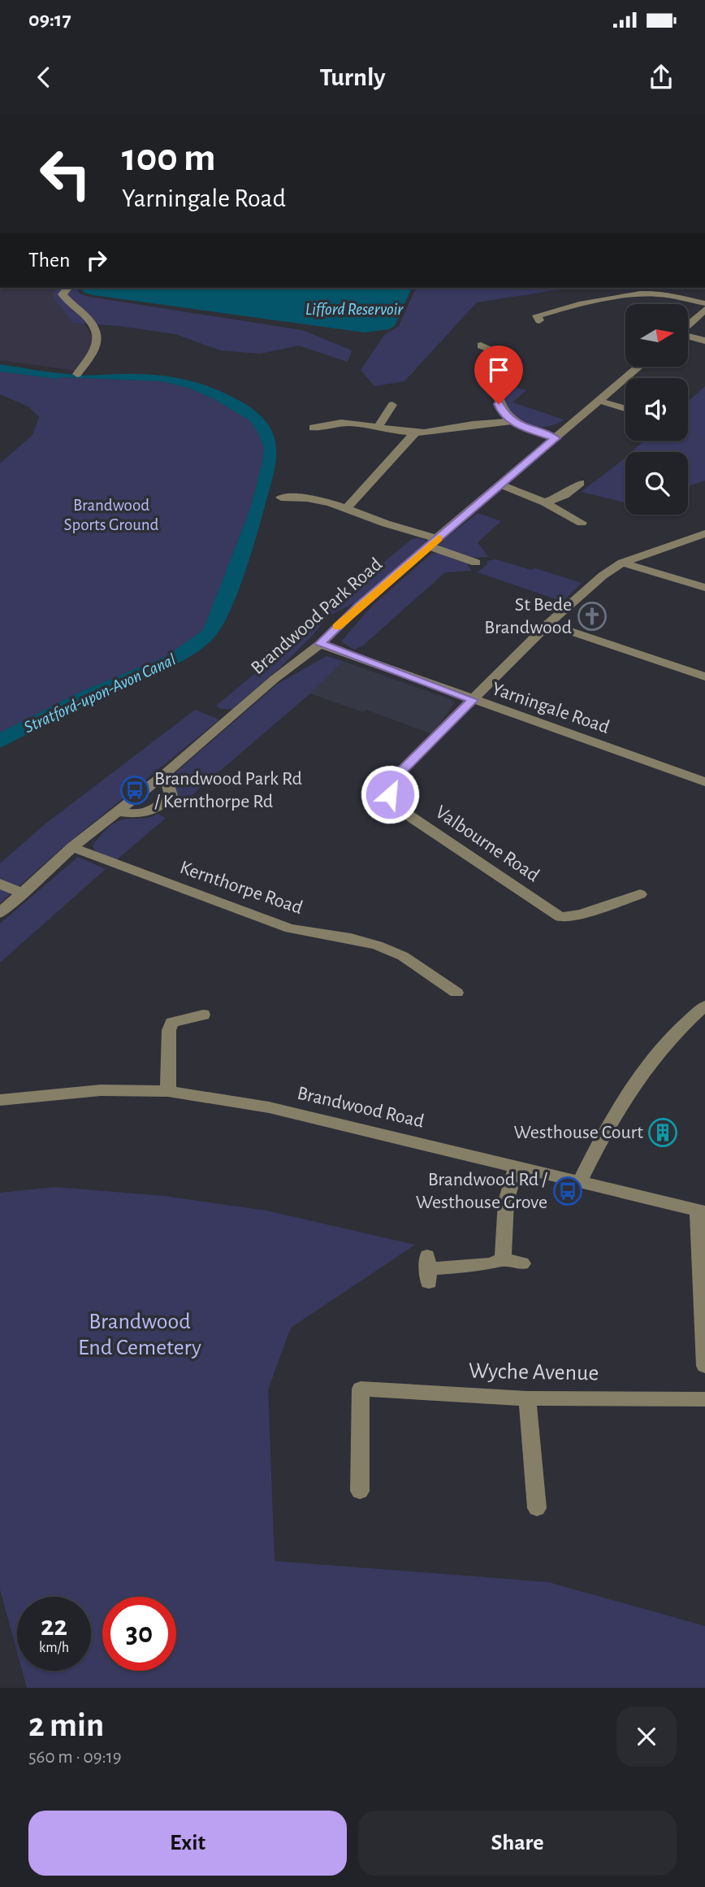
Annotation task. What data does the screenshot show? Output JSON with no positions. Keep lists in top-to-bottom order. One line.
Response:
{"streets":{"street":["Brandwood Park Road","Yarningale Road","Valbourne Road","Kernthorpe Road","Brandwood Road","Wyche Avenue"]},"crossings":[["Brandwood Park Road","Yarningale Road"],["Brandwood Park Road","Kernthorpe Road"],["Yarningale Road","Valbourne Road"]],"water":["Lifford Reservoir","Stratford-upon-Avon Canal"],"parks":["Brandwood Sports Ground","Brandwood End Cemetery"],"places":{"church":["St Bede Brandwood"],"bus stop":["Brandwood Park Rd / Kernthorpe Rd","Brandwood Rd / Westhouse Grove"],"building":["Westhouse Court"]},"north":"right","page":{"status":"09:17","header":"Turnly","turn":["100 m","Yarningale Road"],"then":"Then","speed":"22 km/h","limit":"30","heading":["2 min","560 m · 09:19"],"buttons":["Exit","Share"]}}
